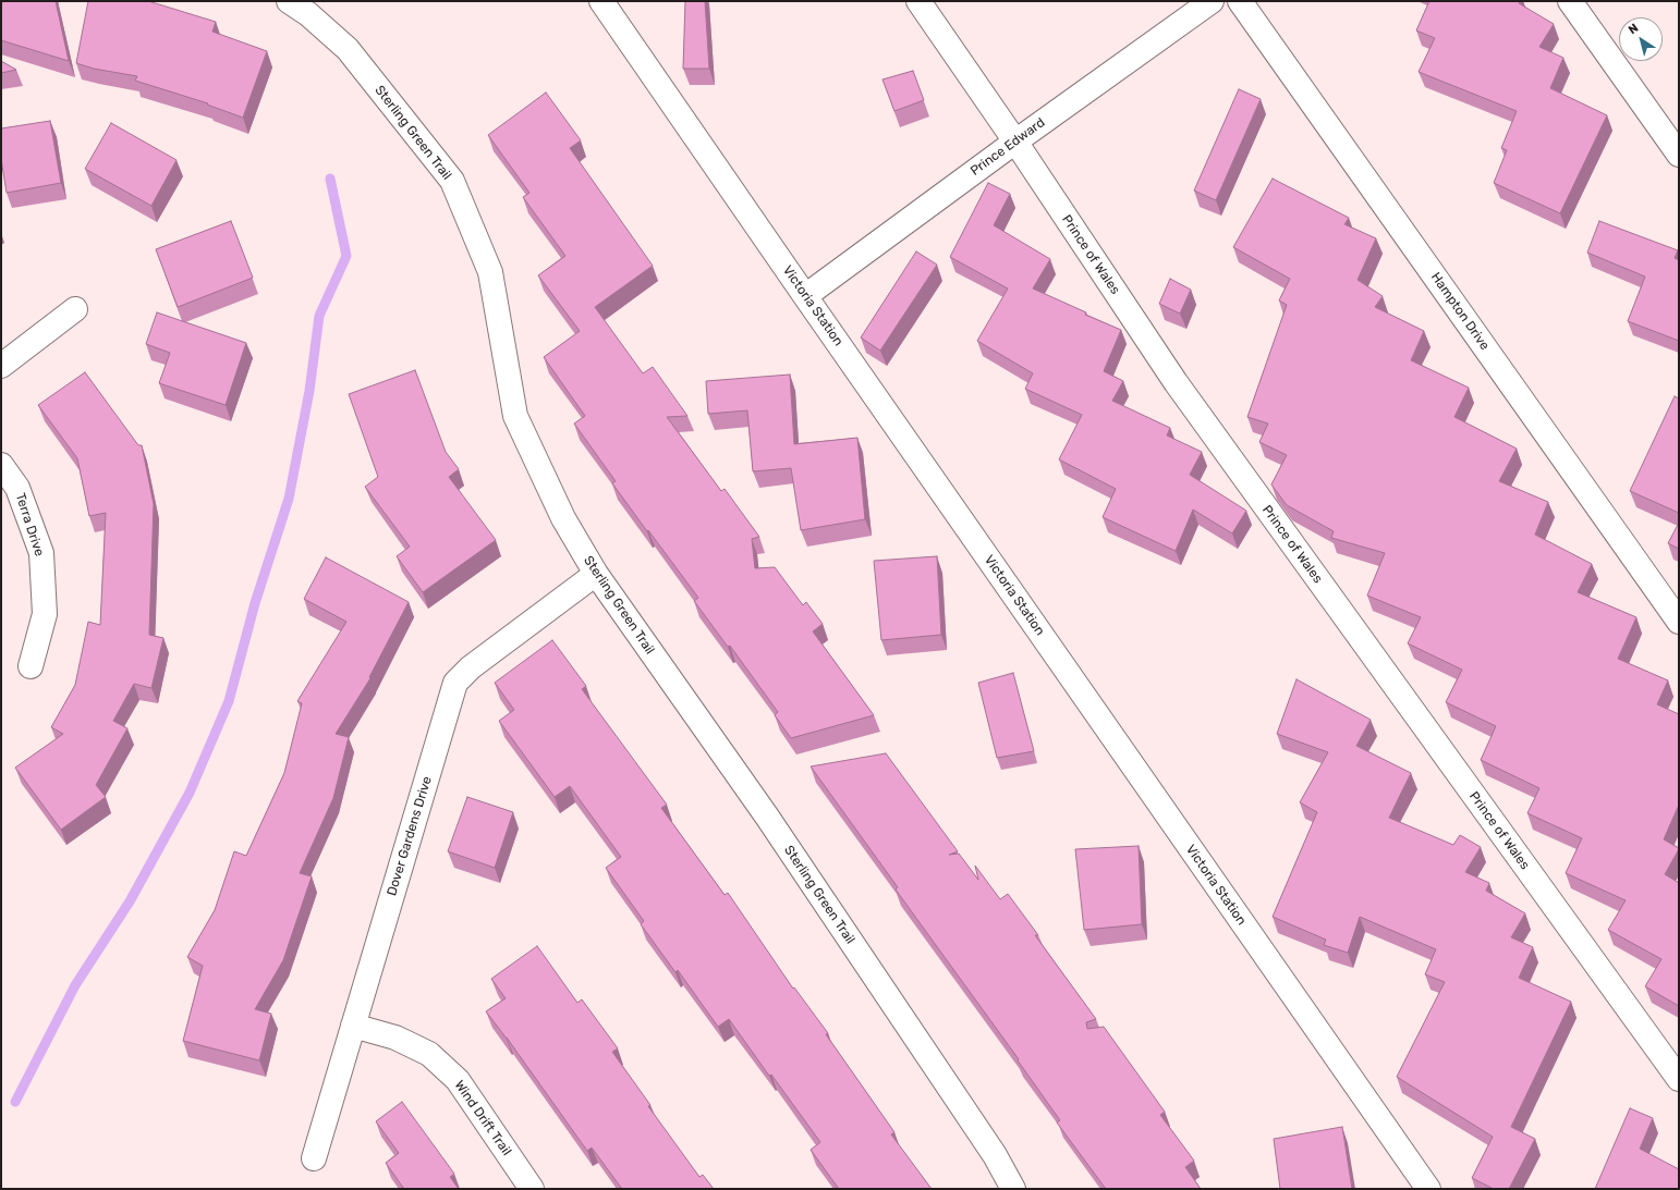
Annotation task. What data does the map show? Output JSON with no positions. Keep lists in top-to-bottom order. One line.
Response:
{"streets":{"street":["Sterling Green Trail","Prince Edward","Prince of Wales","Victoria Station","Hampton Drive","Terra Drive","Dover Gardens Drive","Wind Drift Trail"]},"crossings":[["Sterling Green Trail","Dover Gardens Drive"],["Prince Edward","Prince of Wales"],["Prince Edward","Victoria Station"],["Dover Gardens Drive","Wind Drift Trail"]],"north":"top left"}
